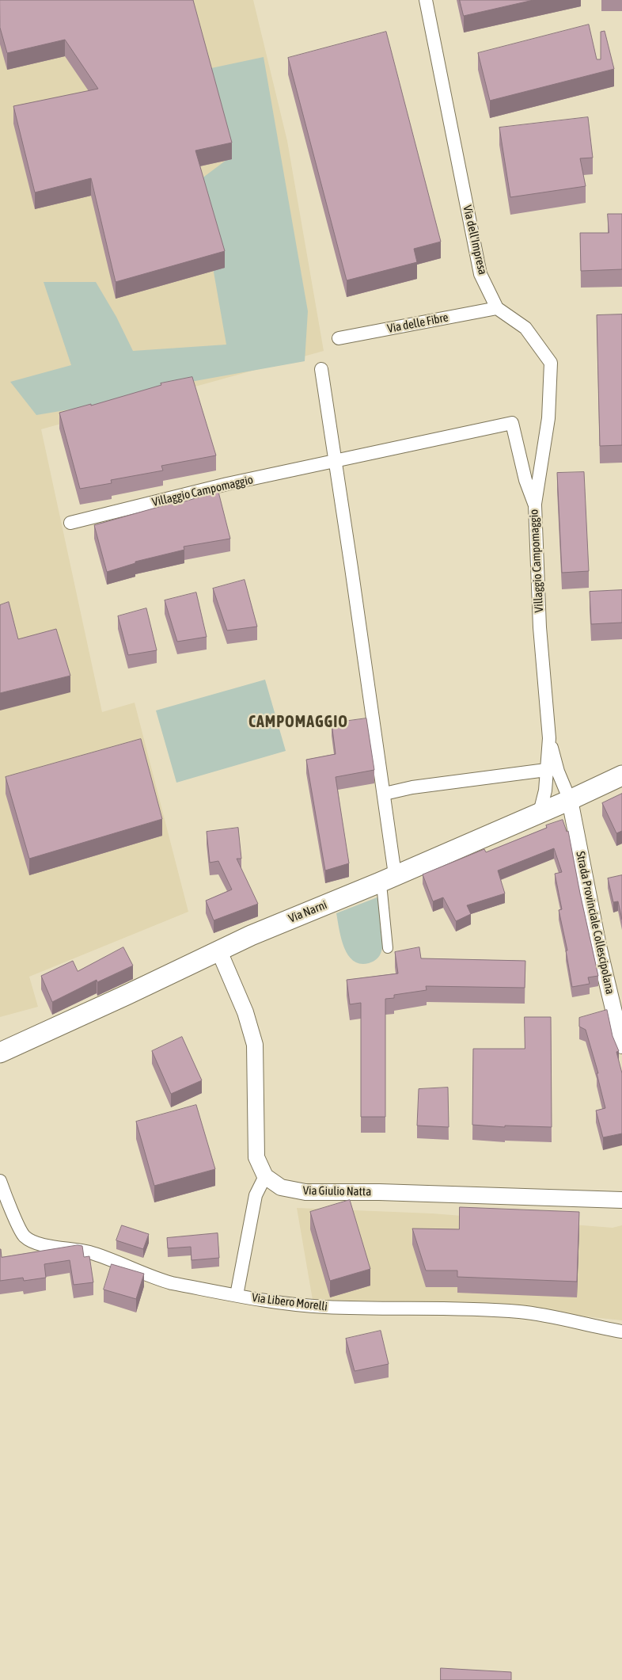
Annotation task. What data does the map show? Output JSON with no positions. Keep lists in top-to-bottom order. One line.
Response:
{"streets":{"main road":["Via Narni"],"street":["Via dell'Impresa","Via delle Fibre","Villaggio Campomaggio","Strada Provinciale Collescipolana","Via Giulio Natta","Via Libero Morelli"]},"crossings":[["Via dell'Impresa","Via delle Fibre"],["Villaggio Campomaggio","Via Narni"],["Villaggio Campomaggio","Strada Provinciale Collescipolana"],["Via Narni","Strada Provinciale Collescipolana"]],"districts":["CAMPOMAGGIO"]}
